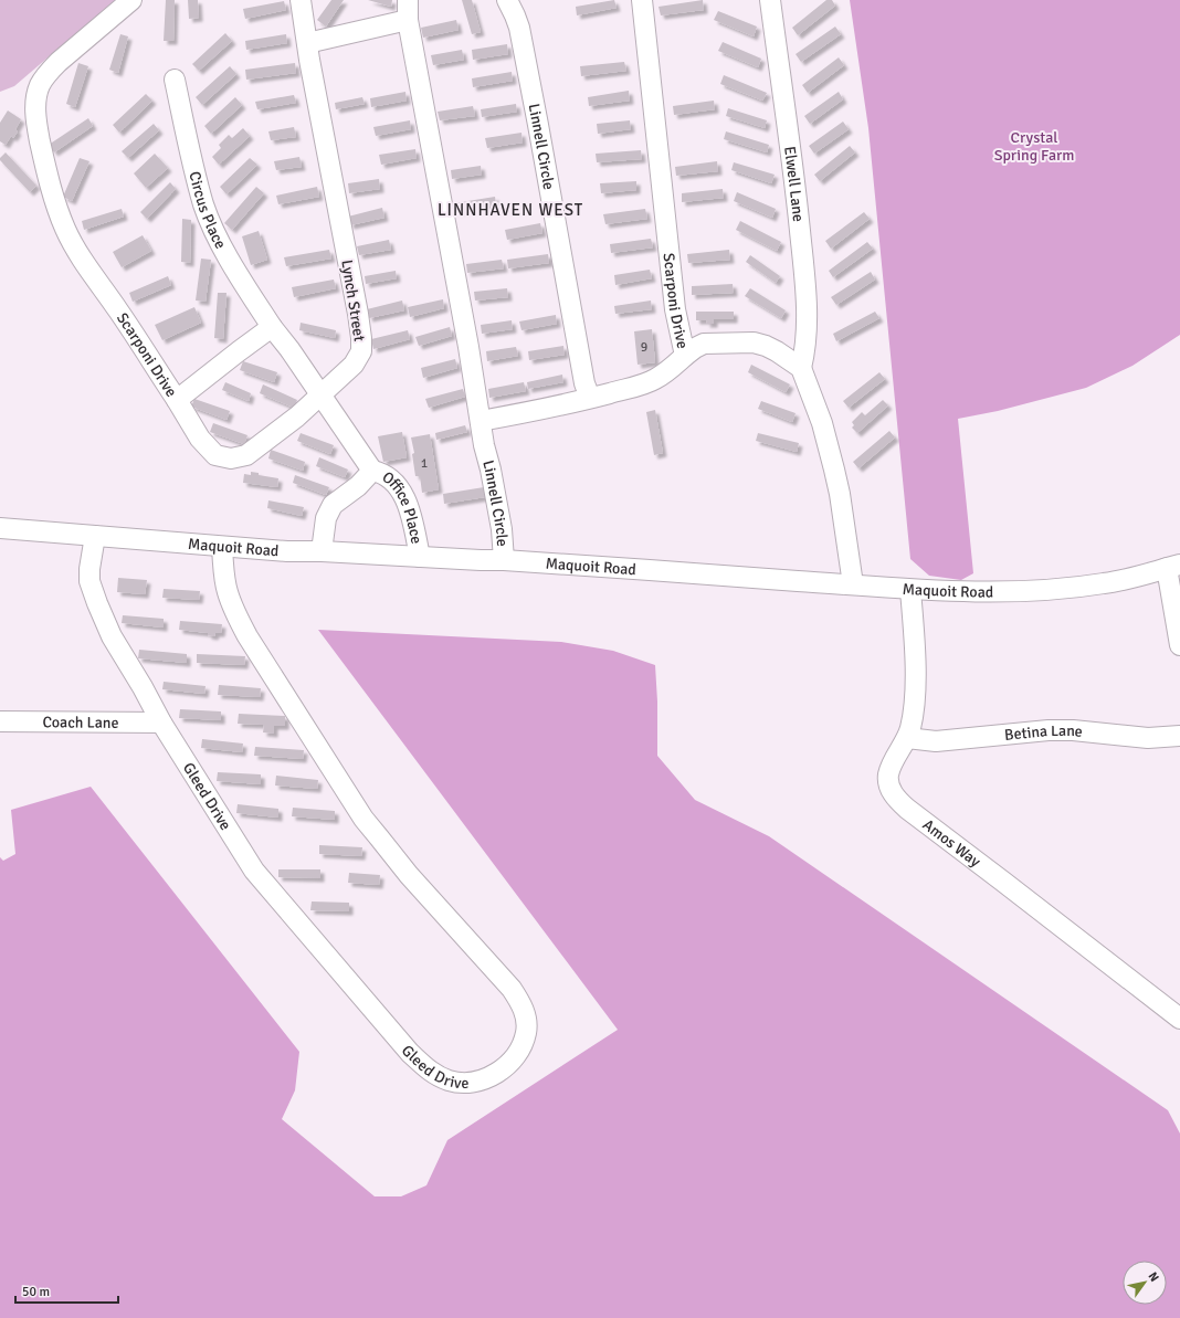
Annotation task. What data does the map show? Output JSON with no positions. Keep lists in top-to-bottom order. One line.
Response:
{"streets":{"street":["Linnell Circle","Elwell Lane","Circus Place","Lynch Street","Scarponi Drive","Office Place","Maquoit Road","Coach Lane","Betina Lane","Gleed Drive","Amos Way"]},"crossings":[["Linnell Circle","Maquoit Road"],["Elwell Lane","Scarponi Drive"],["Circus Place","Scarponi Drive"],["Lynch Street","Scarponi Drive"],["Office Place","Maquoit Road"],["Maquoit Road","Gleed Drive"],["Maquoit Road","Amos Way"],["Coach Lane","Gleed Drive"],["Betina Lane","Amos Way"]],"districts":["LINNHAVEN WEST"],"parks":["Crystal Spring Farm"],"house_numbers":["9","1"],"scale_bar":"50 m","north":"top right"}
